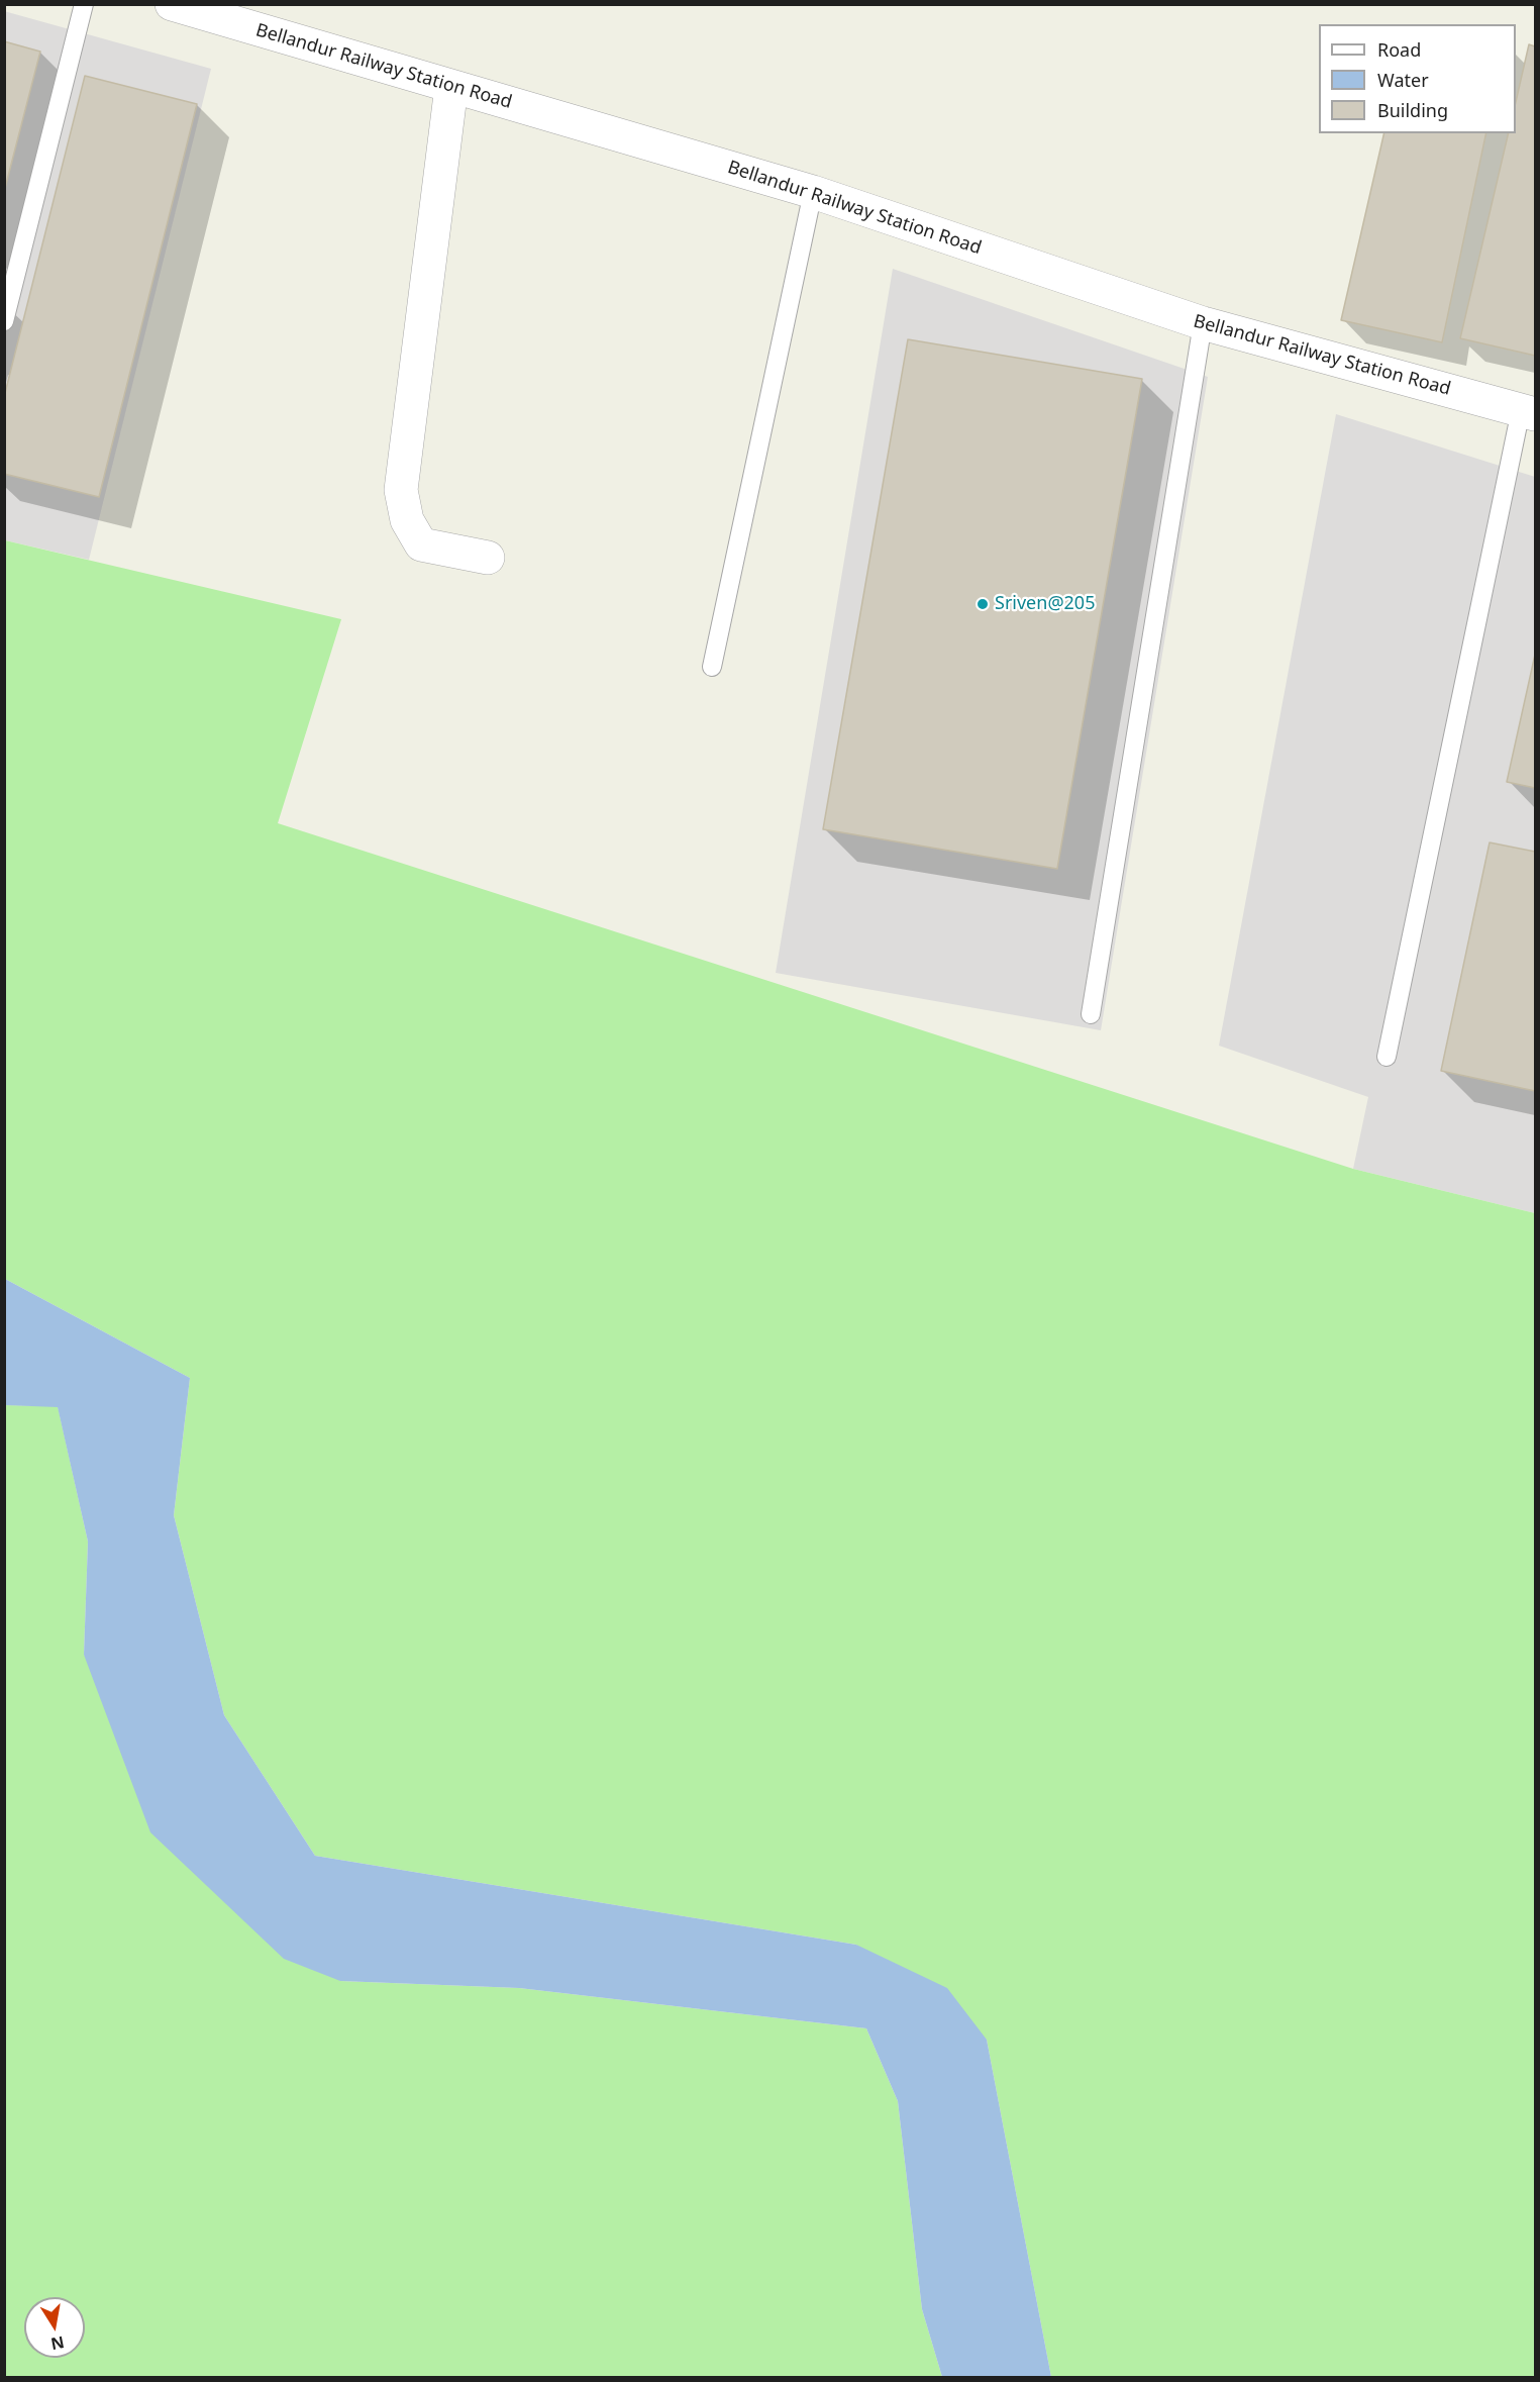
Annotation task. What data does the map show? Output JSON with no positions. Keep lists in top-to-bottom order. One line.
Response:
{"streets":{"street":["Bellandur Railway Station Road"]},"places":["Sriven@205"],"legend":["Road","Water","Building"],"north":"bottom"}
